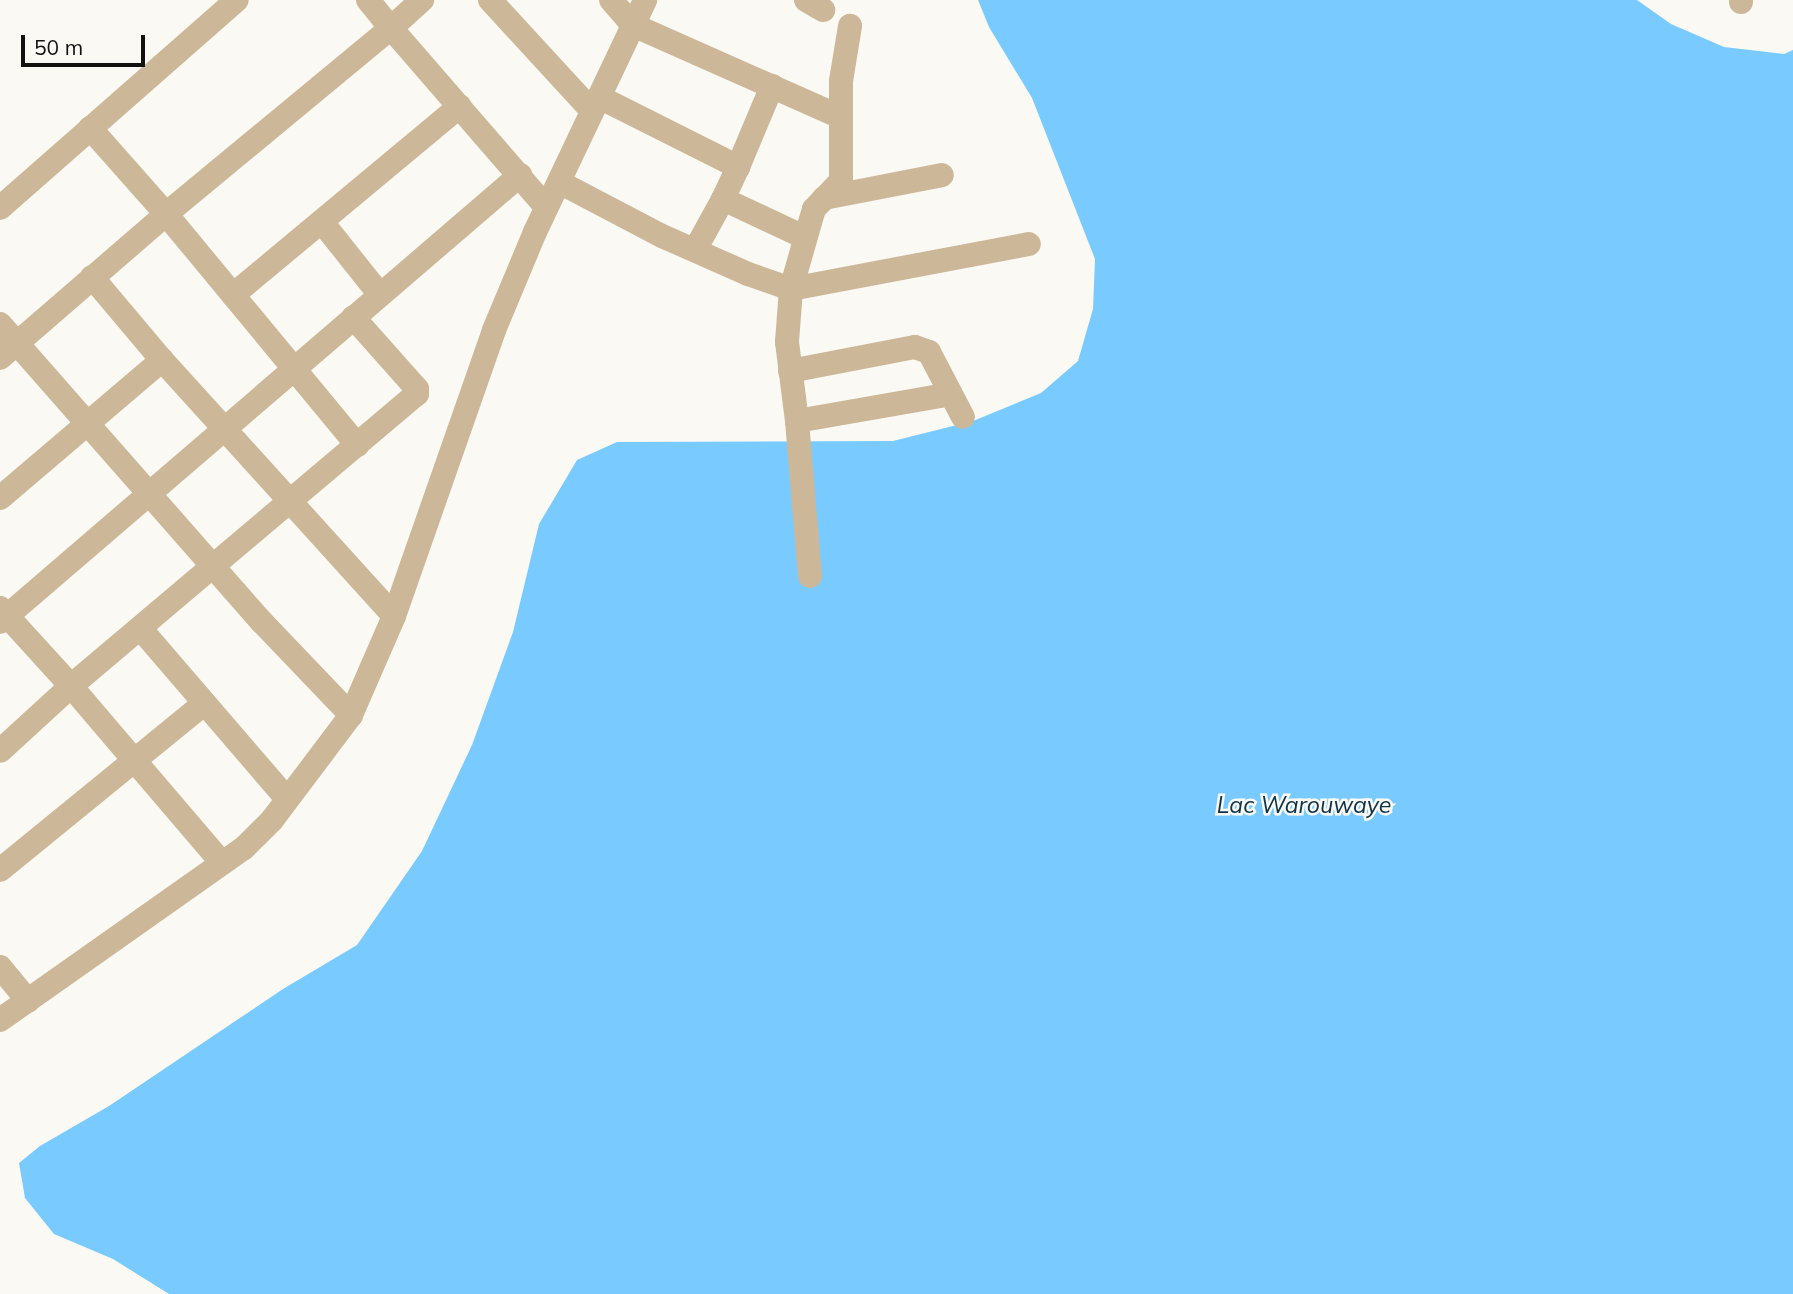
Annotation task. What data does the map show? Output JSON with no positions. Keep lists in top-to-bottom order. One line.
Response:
{"water":["Lac Warouwaye"],"scale_bar":"50 m"}
